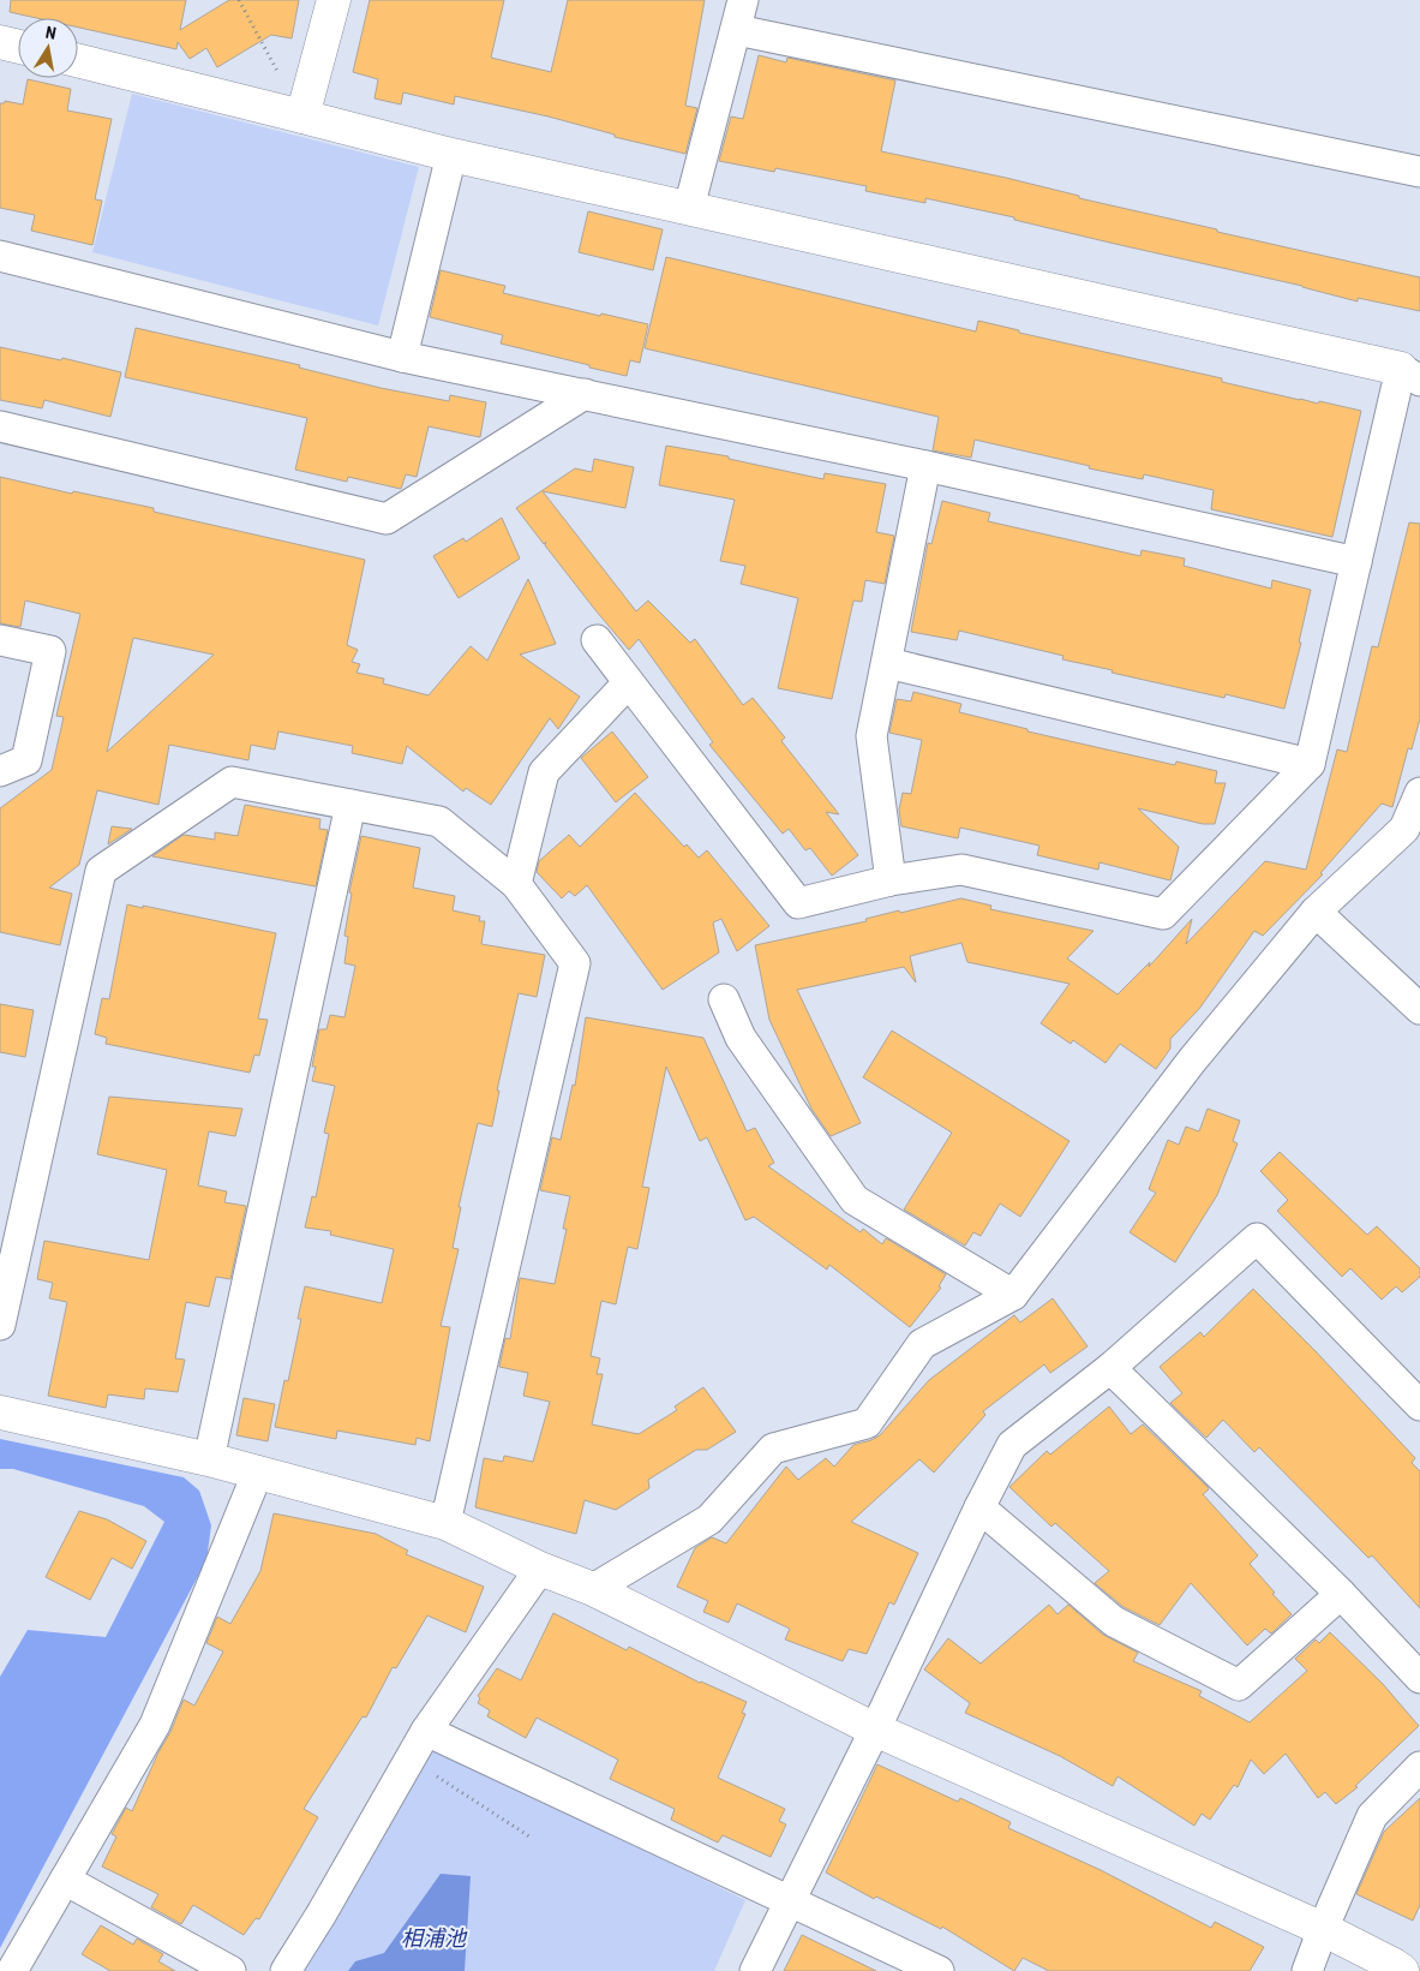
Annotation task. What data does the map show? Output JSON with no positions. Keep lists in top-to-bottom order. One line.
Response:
{"water":["相浦池"],"north":"top"}
